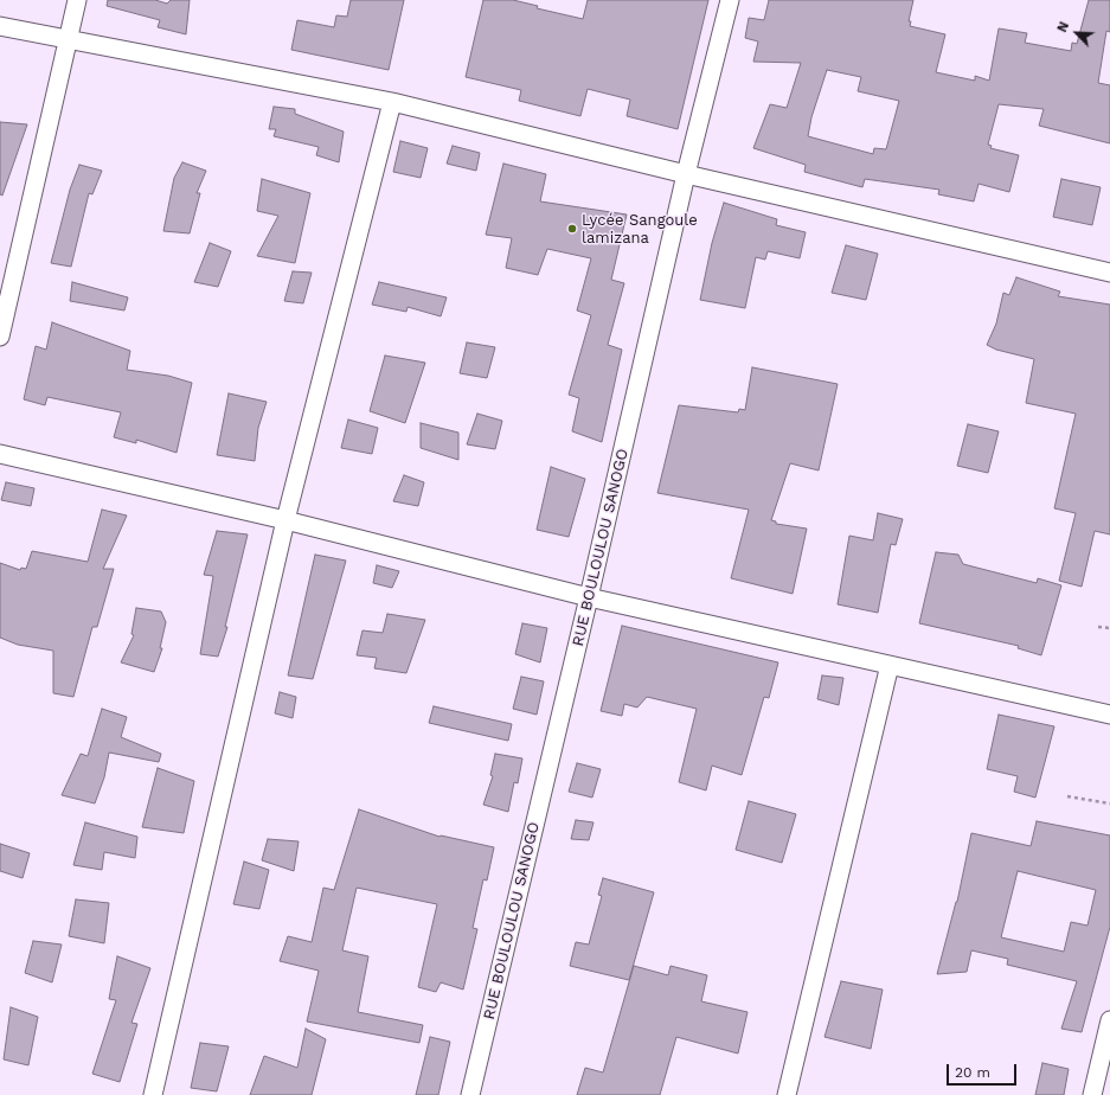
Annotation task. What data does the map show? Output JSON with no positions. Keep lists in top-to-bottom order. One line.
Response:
{"streets":{"street":["RUE BOULOULOU SANOGO"]},"places":["Lycée Sangoule lamizana"],"scale_bar":"20 m","north":"top left"}
